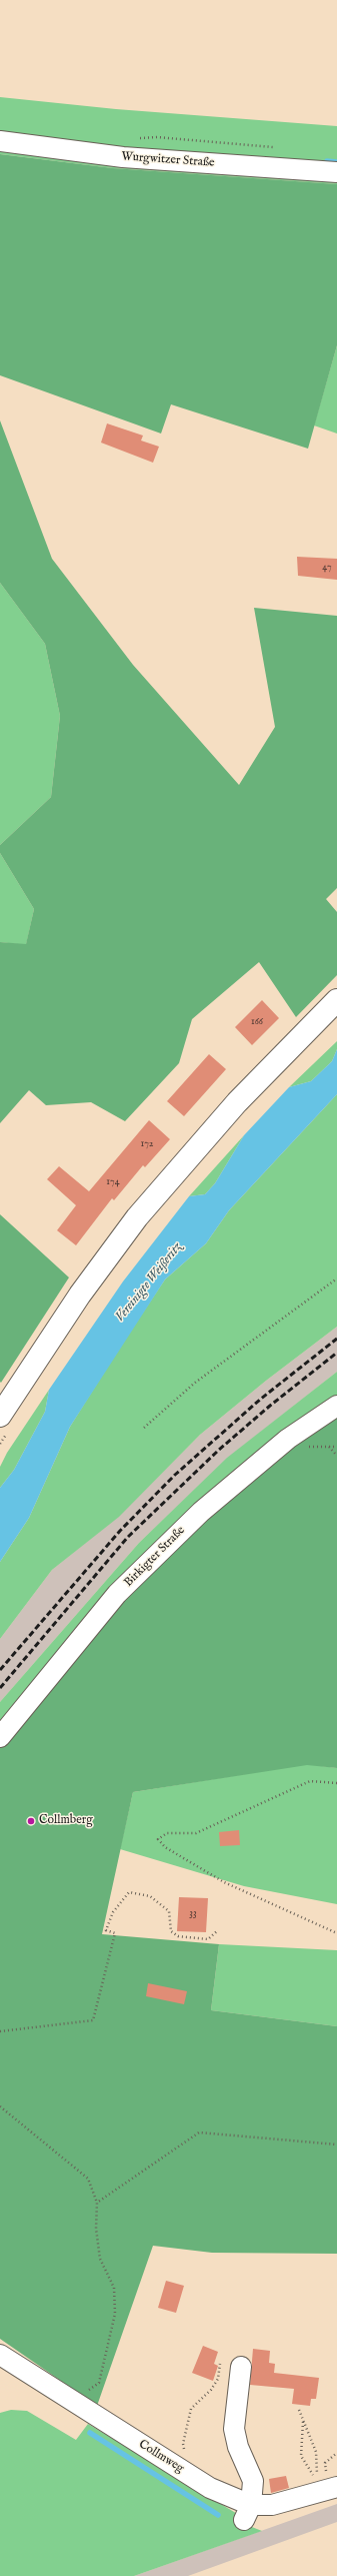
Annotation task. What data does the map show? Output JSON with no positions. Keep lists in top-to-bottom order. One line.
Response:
{"streets":{"street":["Wurgwitzer Straße","Birkigter Straße","Collmweg"]},"water":["Vereinigte Weißeritz"],"places":["Collmberg"],"house_numbers":["47","166","172","174","33"]}
